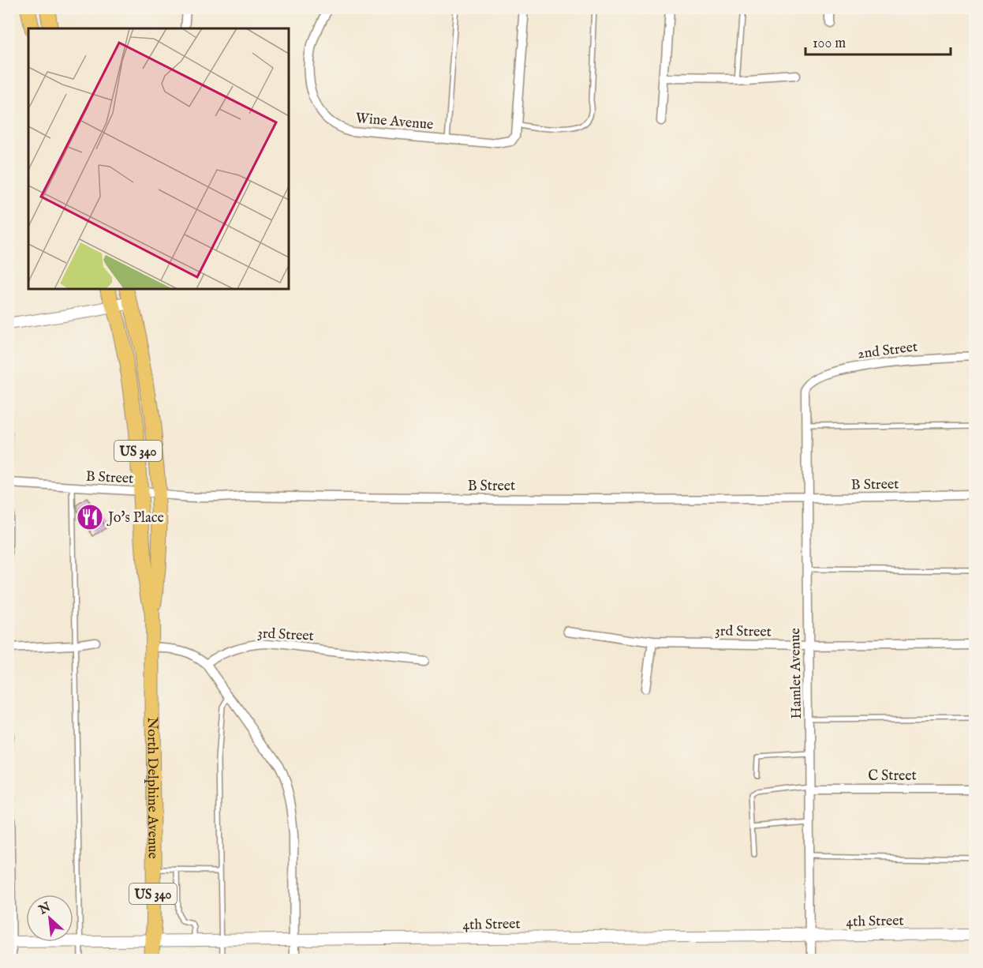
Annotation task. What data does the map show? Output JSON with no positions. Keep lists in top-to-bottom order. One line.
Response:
{"streets":{"main road":["US 340","North Delphine Avenue"],"street":["Wine Avenue","2nd Street","B Street","3rd Street","Hamlet Avenue","C Street","4th Street"]},"crossings":[["2nd Street","Hamlet Avenue"],["B Street","Hamlet Avenue"],["B Street","North Delphine Avenue"],["3rd Street","Hamlet Avenue"],["Hamlet Avenue","C Street"],["Hamlet Avenue","4th Street"],["North Delphine Avenue","4th Street"]],"places":{"restaurant":["Jo's Place"]},"scale_bar":"100 m","north":"top left"}
